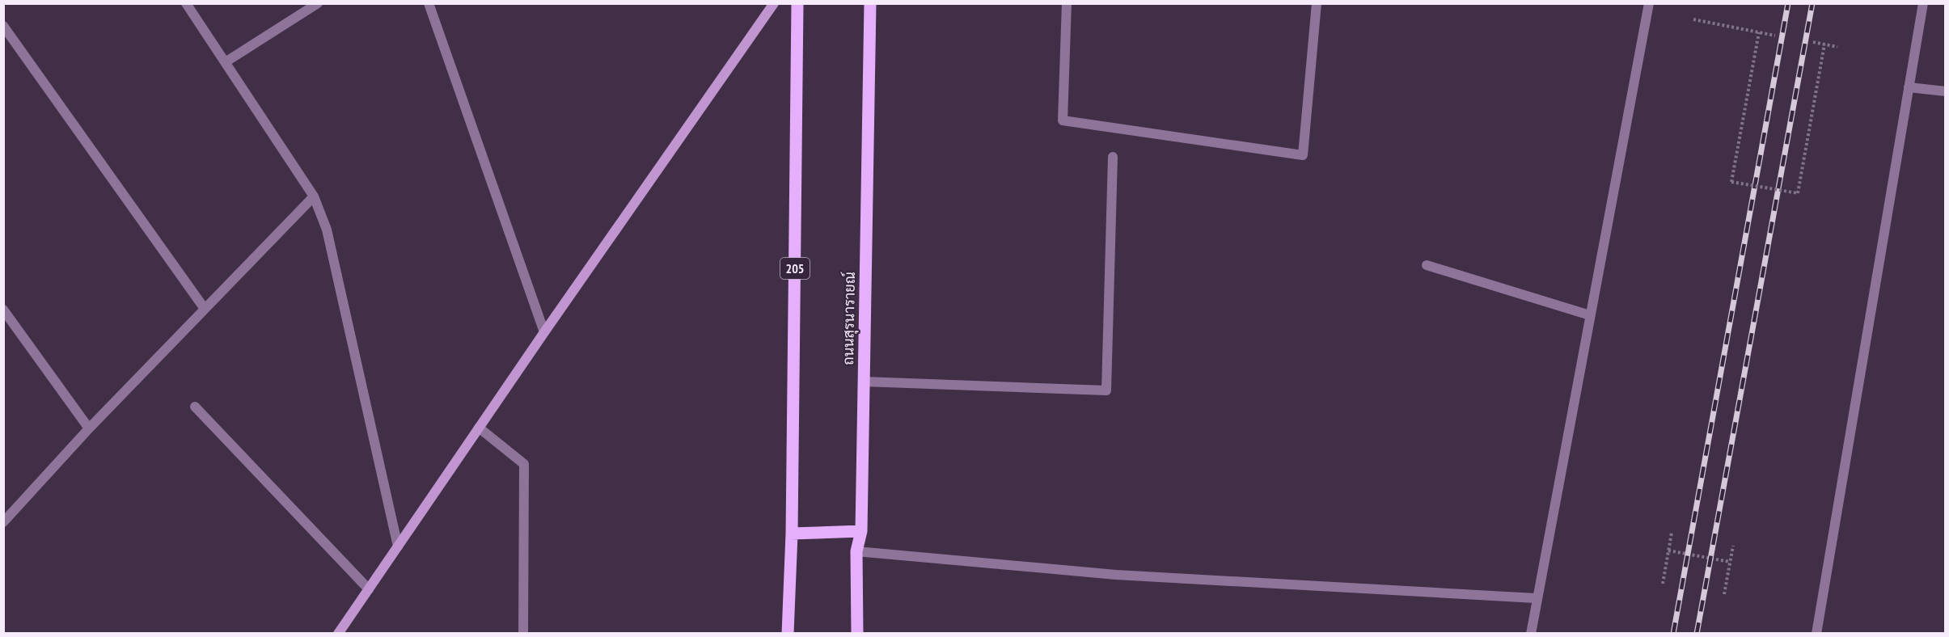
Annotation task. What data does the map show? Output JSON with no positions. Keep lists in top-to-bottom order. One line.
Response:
{"streets":{"main road":["205","ถนนสุรนารายณ์"]}}
